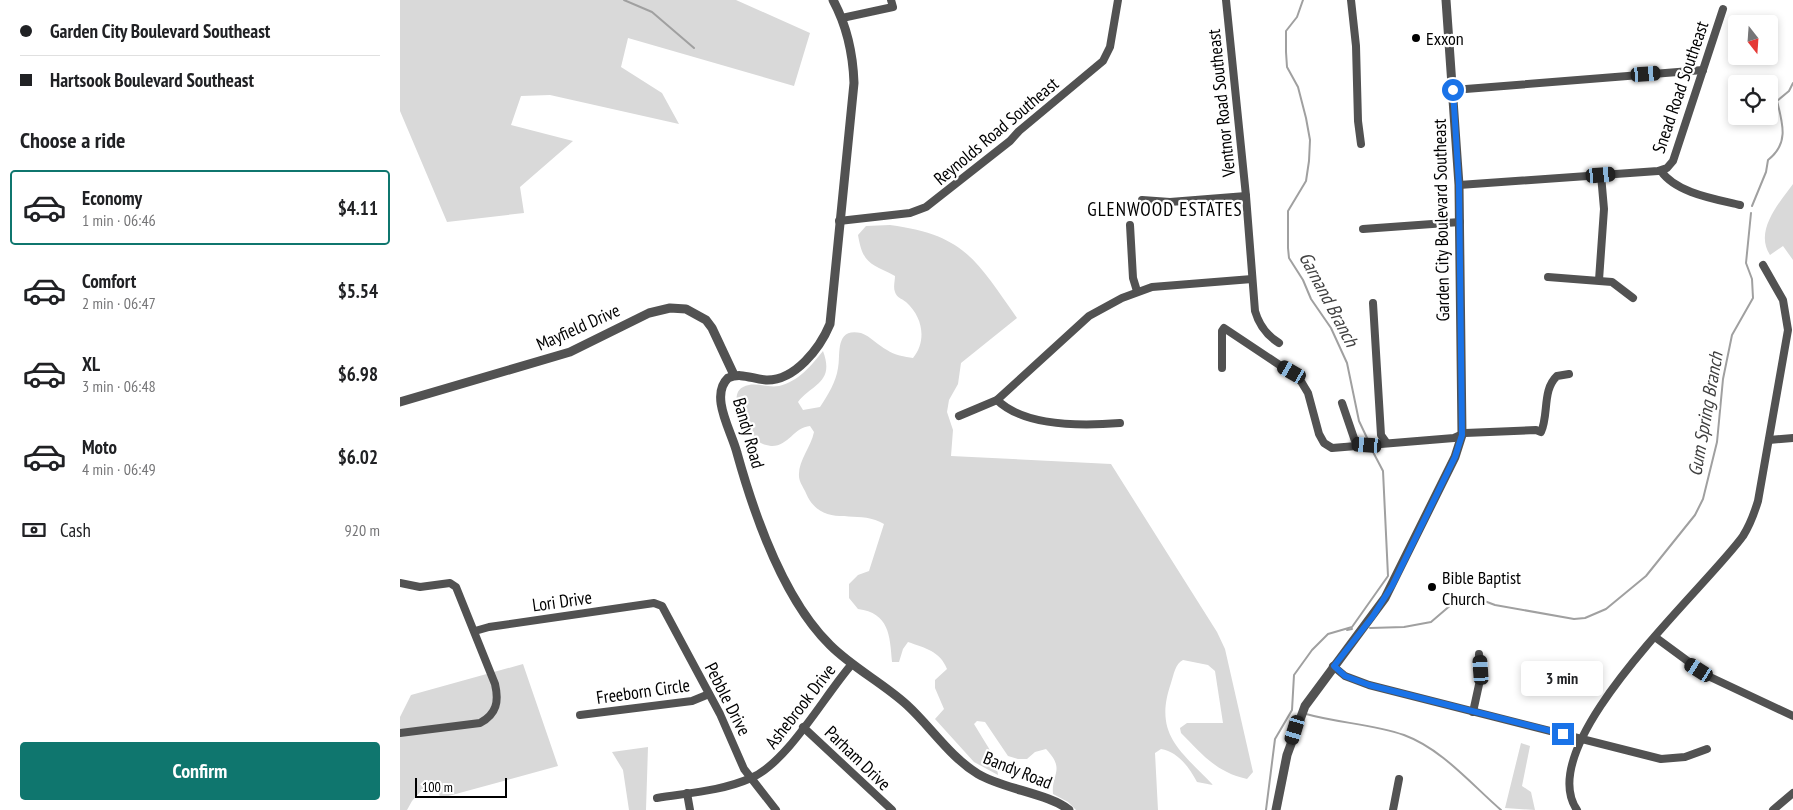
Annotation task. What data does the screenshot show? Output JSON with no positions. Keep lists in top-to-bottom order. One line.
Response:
{"streets":{"street":["Snead Road Southeast","Ventnor Road Southeast","Reynolds Road Southeast","Garden City Boulevard Southeast","Mayfield Drive","Bandy Road","Lori Drive","Freeborn Circle","Pebble Drive","Ashebrook Drive","Parham Drive"]},"crossings":[["Reynolds Road Southeast","Bandy Road"],["Mayfield Drive","Bandy Road"],["Bandy Road","Ashebrook Drive"],["Lori Drive","Pebble Drive"],["Freeborn Circle","Pebble Drive"],["Pebble Drive","Ashebrook Drive"],["Ashebrook Drive","Parham Drive"]],"districts":["GLENWOOD ESTATES"],"water":["Garnand Branch","Gum Spring Branch"],"places":["Exxon","Bible Baptist Church"],"scale_bar":"100 m","north":"bottom","page":{"banner":["Garden City Boulevard Southeast","Hartsook Boulevard Southeast"],"heading":"Choose a ride","list":[{"name":"Economy","note":"1 min · 06:46","value":"$4.11"},{"name":"Comfort","note":"2 min · 06:47","value":"$5.54"},{"name":"XL","note":"3 min · 06:48","value":"$6.98"},{"name":"Moto","note":"4 min · 06:49","value":"$6.02"}],"pay":["Cash","920 m"],"bubble":"3 min","buttons":"Confirm","scale":"100 m"}}
